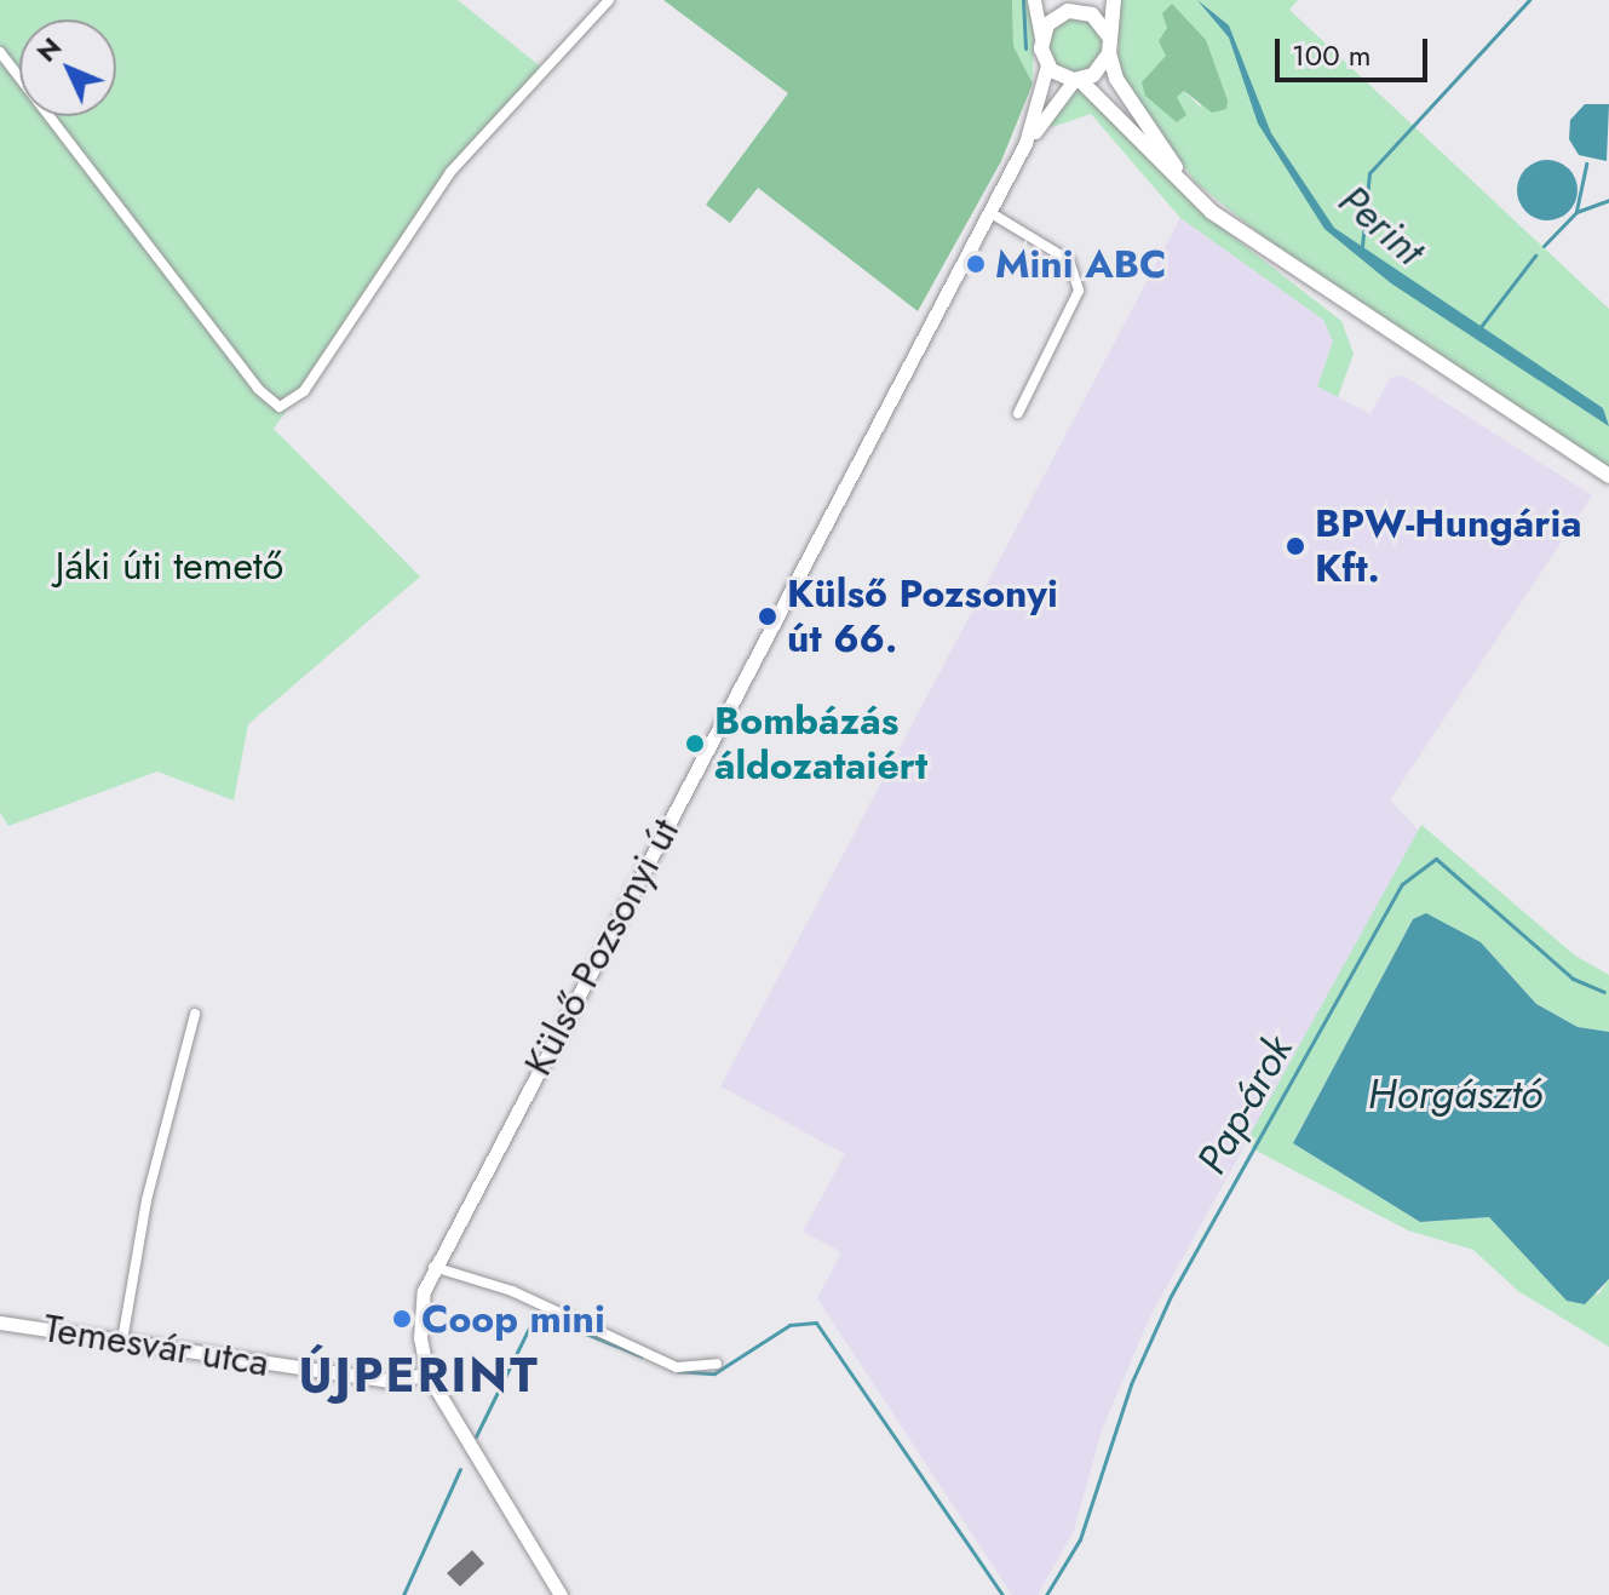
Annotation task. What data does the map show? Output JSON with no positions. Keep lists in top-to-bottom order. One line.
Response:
{"streets":{"main road":["Külső Pozsonyi út","Temesvár utca"]},"crossings":[["Külső Pozsonyi út","Temesvár utca"]],"districts":["ÚJPERINT"],"water":["Perint","Horgásztó","Pap-árok"],"parks":["Jáki úti temető"],"places":["Mini ABC","BPW-Hungária Kft.","Külső Pozsonyi út 66.","Bombázás áldozataiért","Coop mini"],"scale_bar":"100 m","north":"top left"}
